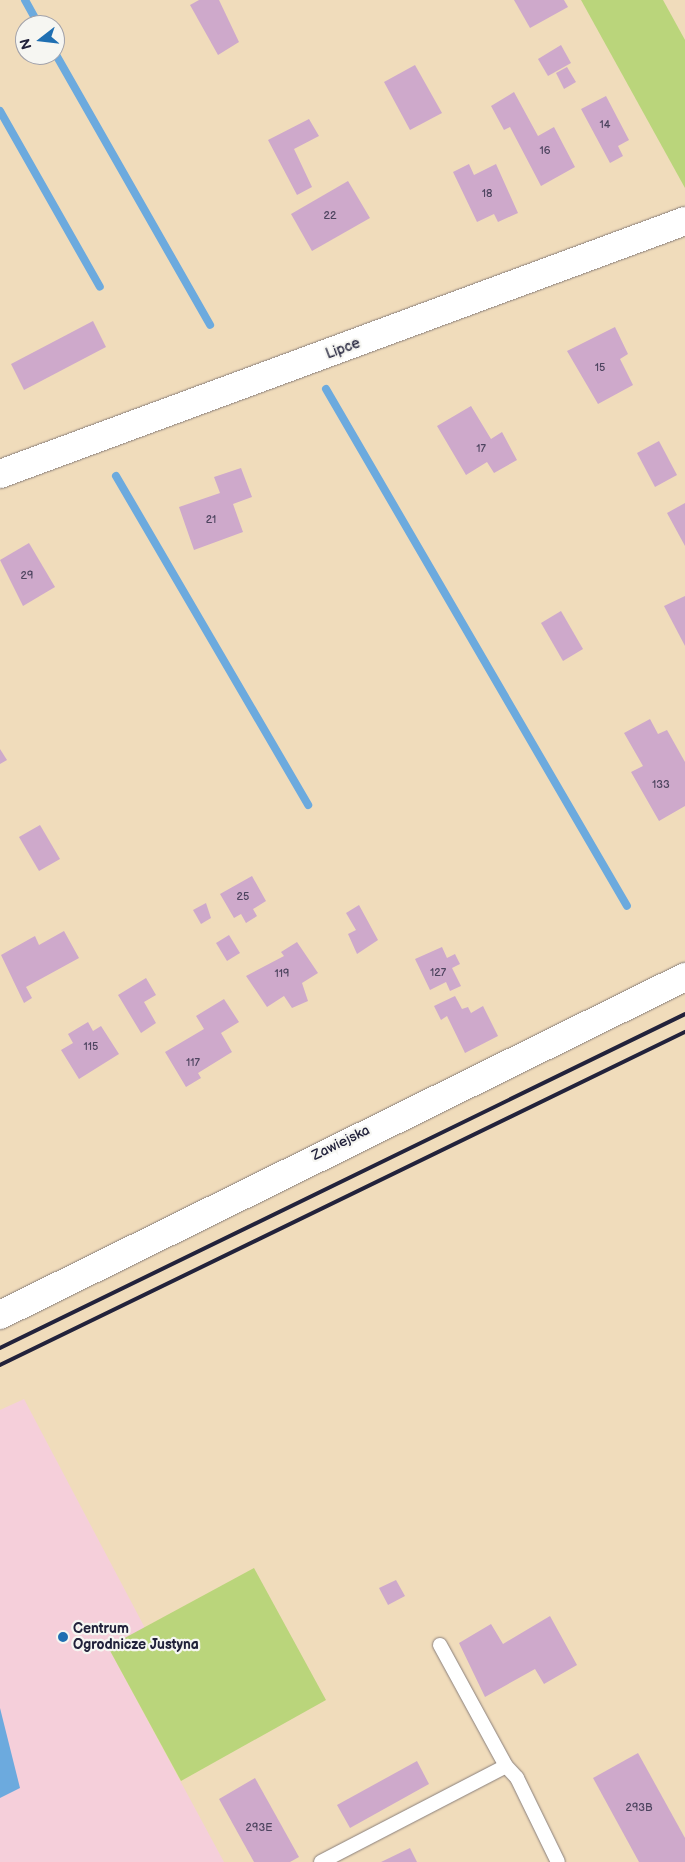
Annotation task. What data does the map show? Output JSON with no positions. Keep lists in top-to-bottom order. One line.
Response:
{"streets":{"street":["Lipce","Zawiejska"]},"places":["Centrum Ogrodnicze Justyna"],"house_numbers":["14","16","18","22","15","17","21","29","133","25","127","119","115","117","293B","293E"],"north":"left"}
